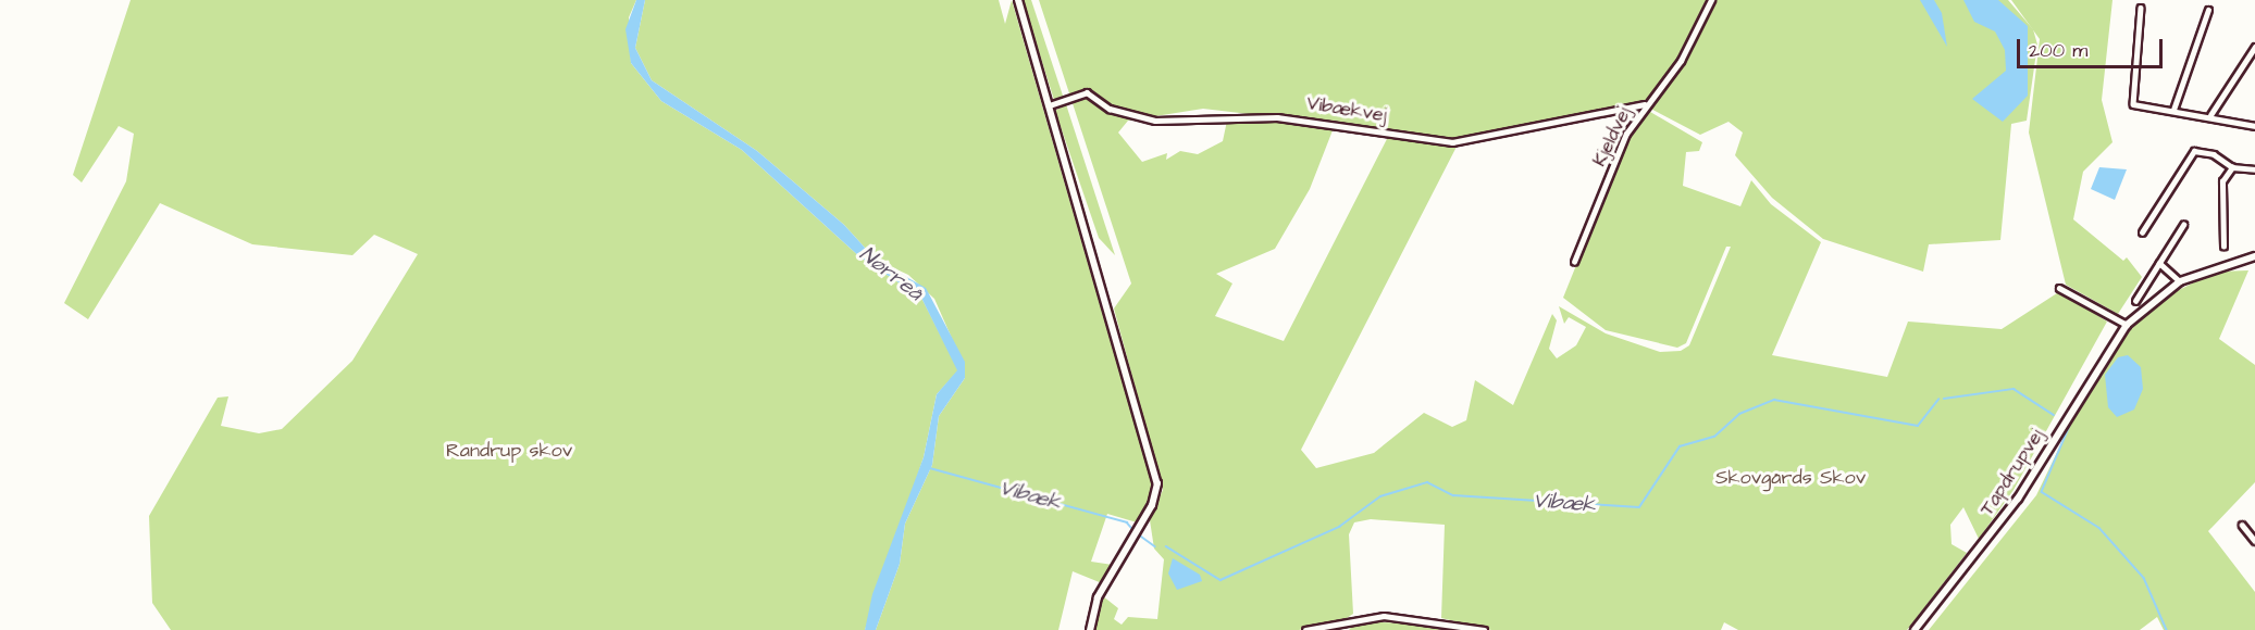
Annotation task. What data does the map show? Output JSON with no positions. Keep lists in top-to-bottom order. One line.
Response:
{"streets":{"street":["Vibækvej","Kjeldvej","Tapdrupvej"]},"crossings":[["Vibækvej","Kjeldvej"]],"water":["Nørreå","Vibæk"],"parks":["Randrup skov","Skovgårds Skov"],"scale_bar":"200 m"}
